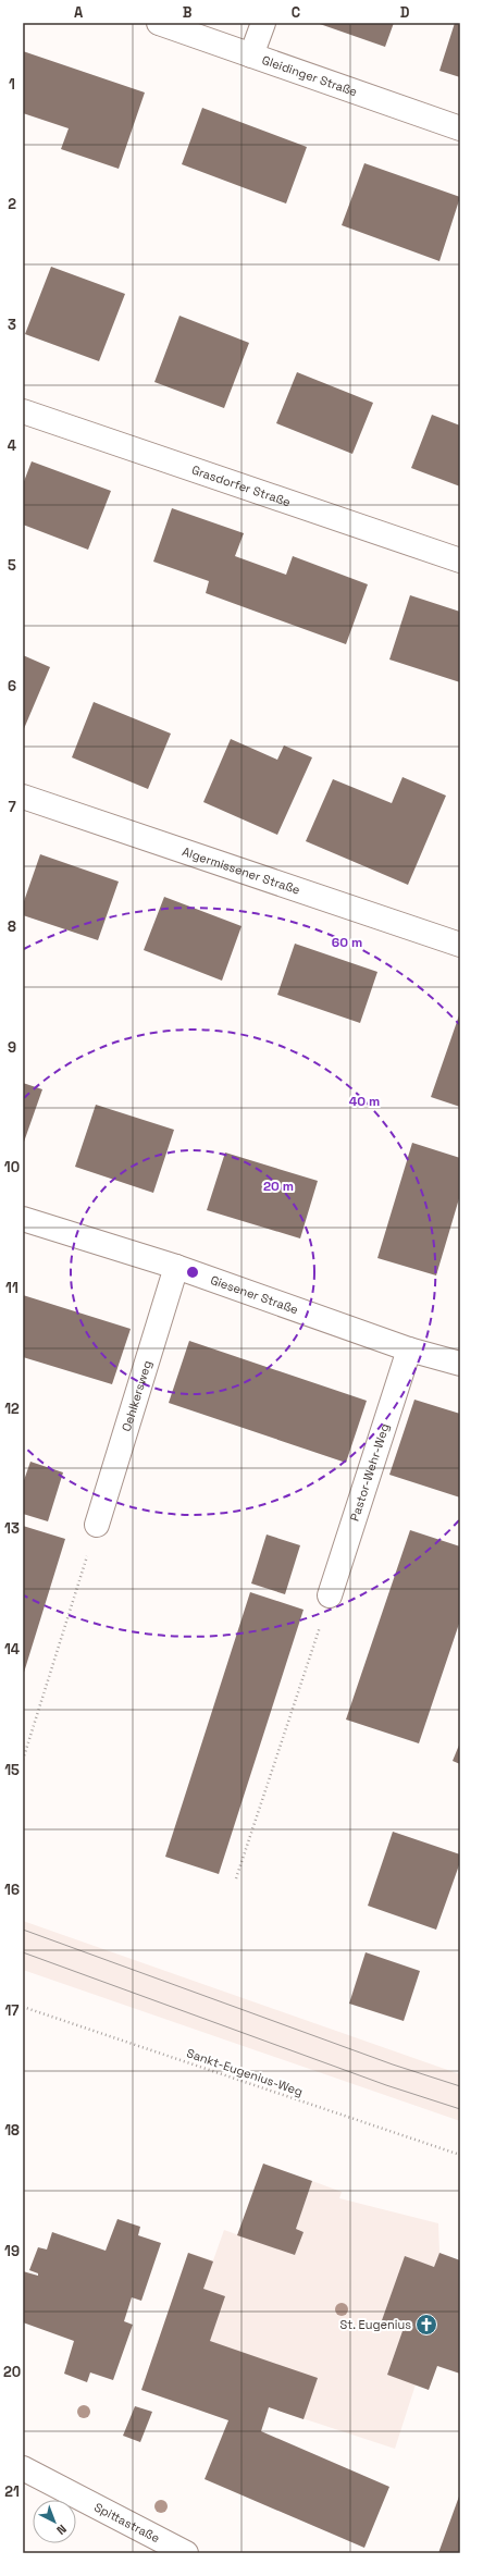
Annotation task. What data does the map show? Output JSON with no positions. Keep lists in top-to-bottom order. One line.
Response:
{"streets":{"street":["Gleidinger Straße","Grasdorfer Straße","Algermissener Straße","Giesener Straße","Oehlkersweg","Pastor-Wehr-Weg","Spittastraße"],"path":["Sankt-Eugenius-Weg"]},"crossings":[["Giesener Straße","Oehlkersweg"],["Giesener Straße","Pastor-Wehr-Weg"]],"places":{"church":["St. Eugenius"]},"north":"bottom right","grid":{"columns":["A","B","C","D"],"rows":["1","2","3","4","5","6","7","8","9","10","11","12","13","14","15","16","17","18","19","20","21"]},"rings":["60 m","40 m","20 m"]}
